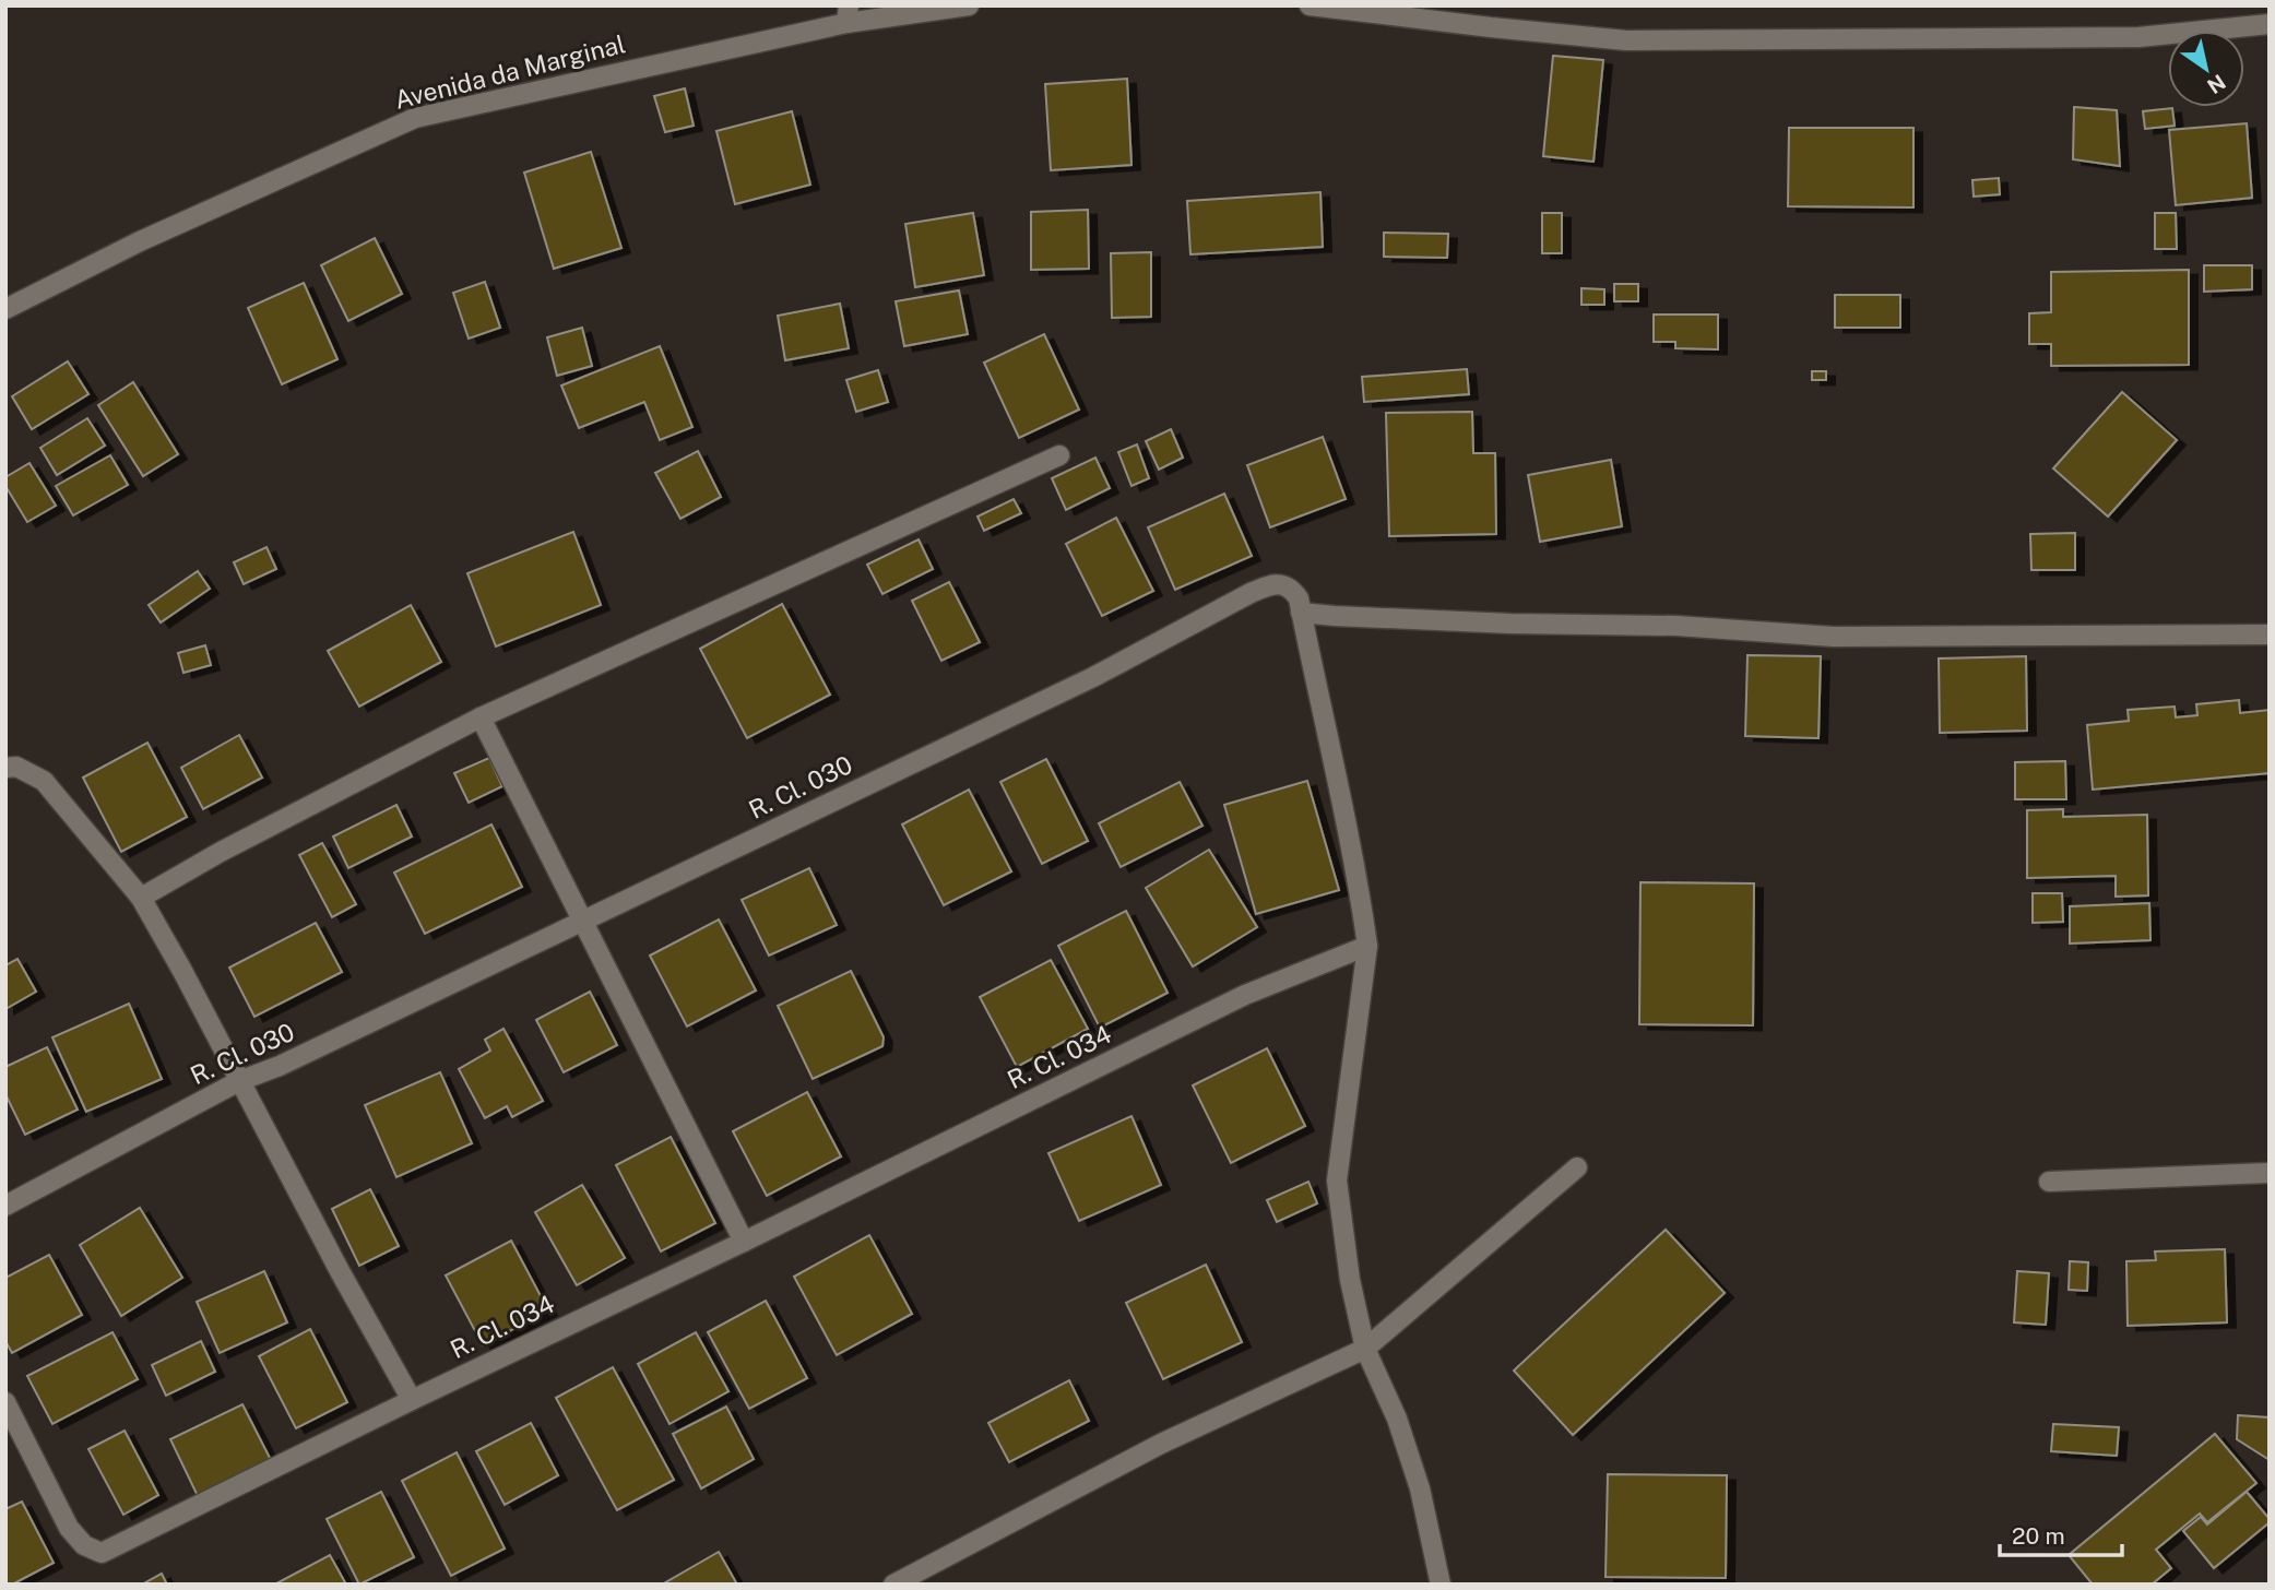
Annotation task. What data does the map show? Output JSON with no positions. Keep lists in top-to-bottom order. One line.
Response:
{"streets":{"street":["Avenida da Marginal","R. Cl. 030","R. Cl. 034"]},"crossings":[["R. Cl. 030","R. Cl. 034"]],"scale_bar":"20 m","north":"bottom right"}
